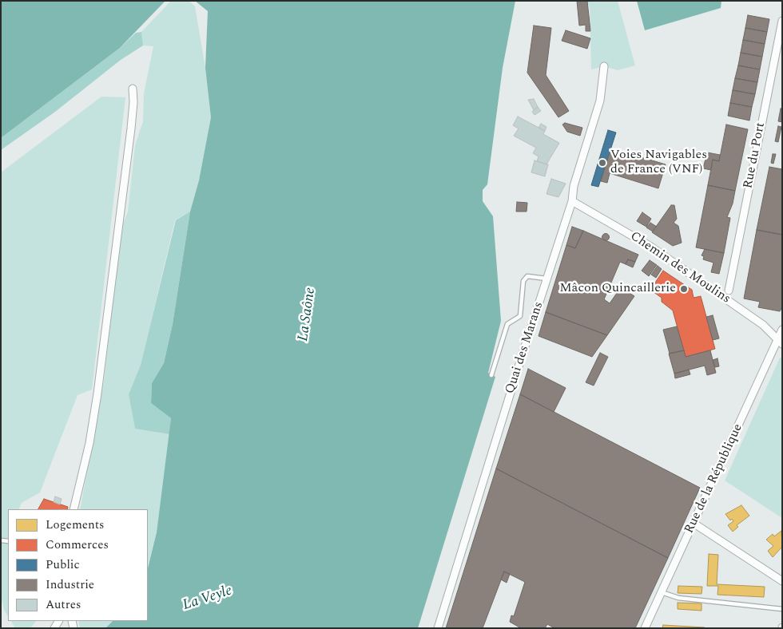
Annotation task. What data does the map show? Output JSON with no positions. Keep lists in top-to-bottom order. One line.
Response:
{"streets":{"street":["Rue du Port","Chemin des Moulins","Quai des Marans","Rue de la République"]},"crossings":[["Chemin des Moulins","Quai des Marans"],["Chemin des Moulins","Rue de la République"]],"water":["La Saône","La Veyle"],"places":["Voies Navigables de France (VNF)","Mâcon Quincaillerie"],"legend":["Logements","Commerces","Public","Industrie","Autres"]}
